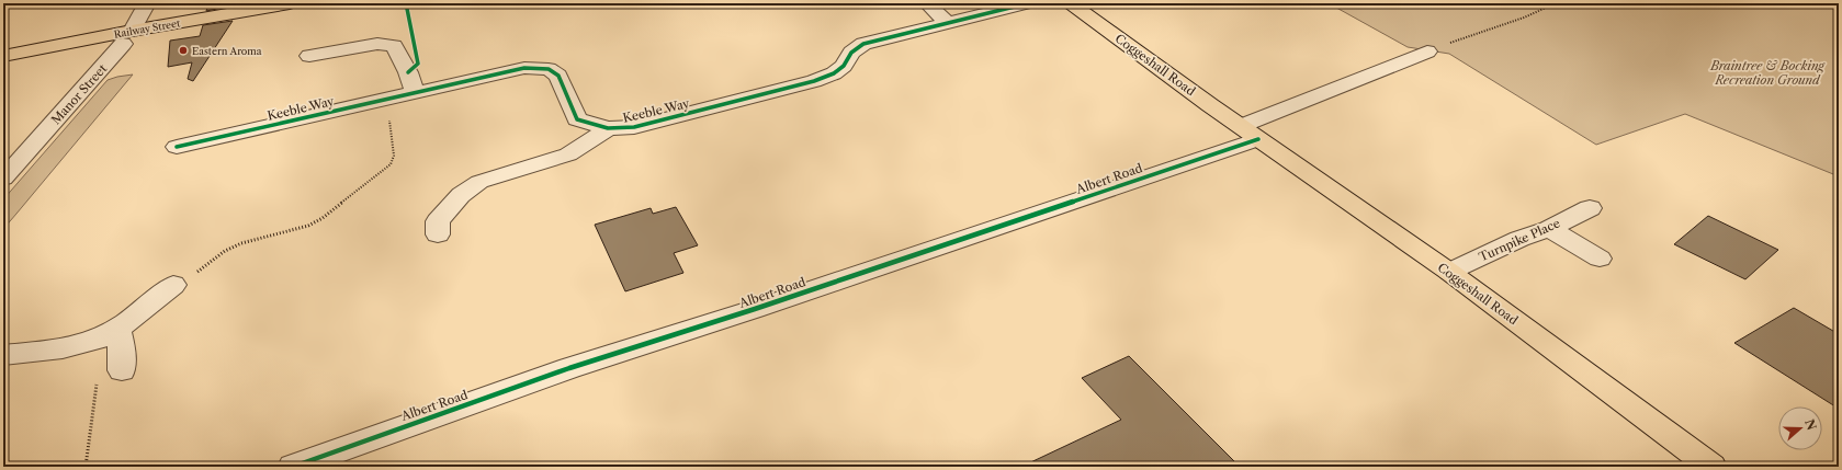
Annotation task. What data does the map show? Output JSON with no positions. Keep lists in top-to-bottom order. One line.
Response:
{"streets":{"main road":["Railway Street","Coggeshall Road"],"street":["Manor Street","Keeble Way","Albert Road","Turnpike Place"]},"crossings":[["Railway Street","Manor Street"],["Coggeshall Road","Albert Road"],["Coggeshall Road","Turnpike Place"]],"parks":["Braintree & Bocking Recreation Ground"],"places":["Eastern Aroma"],"north":"right"}
